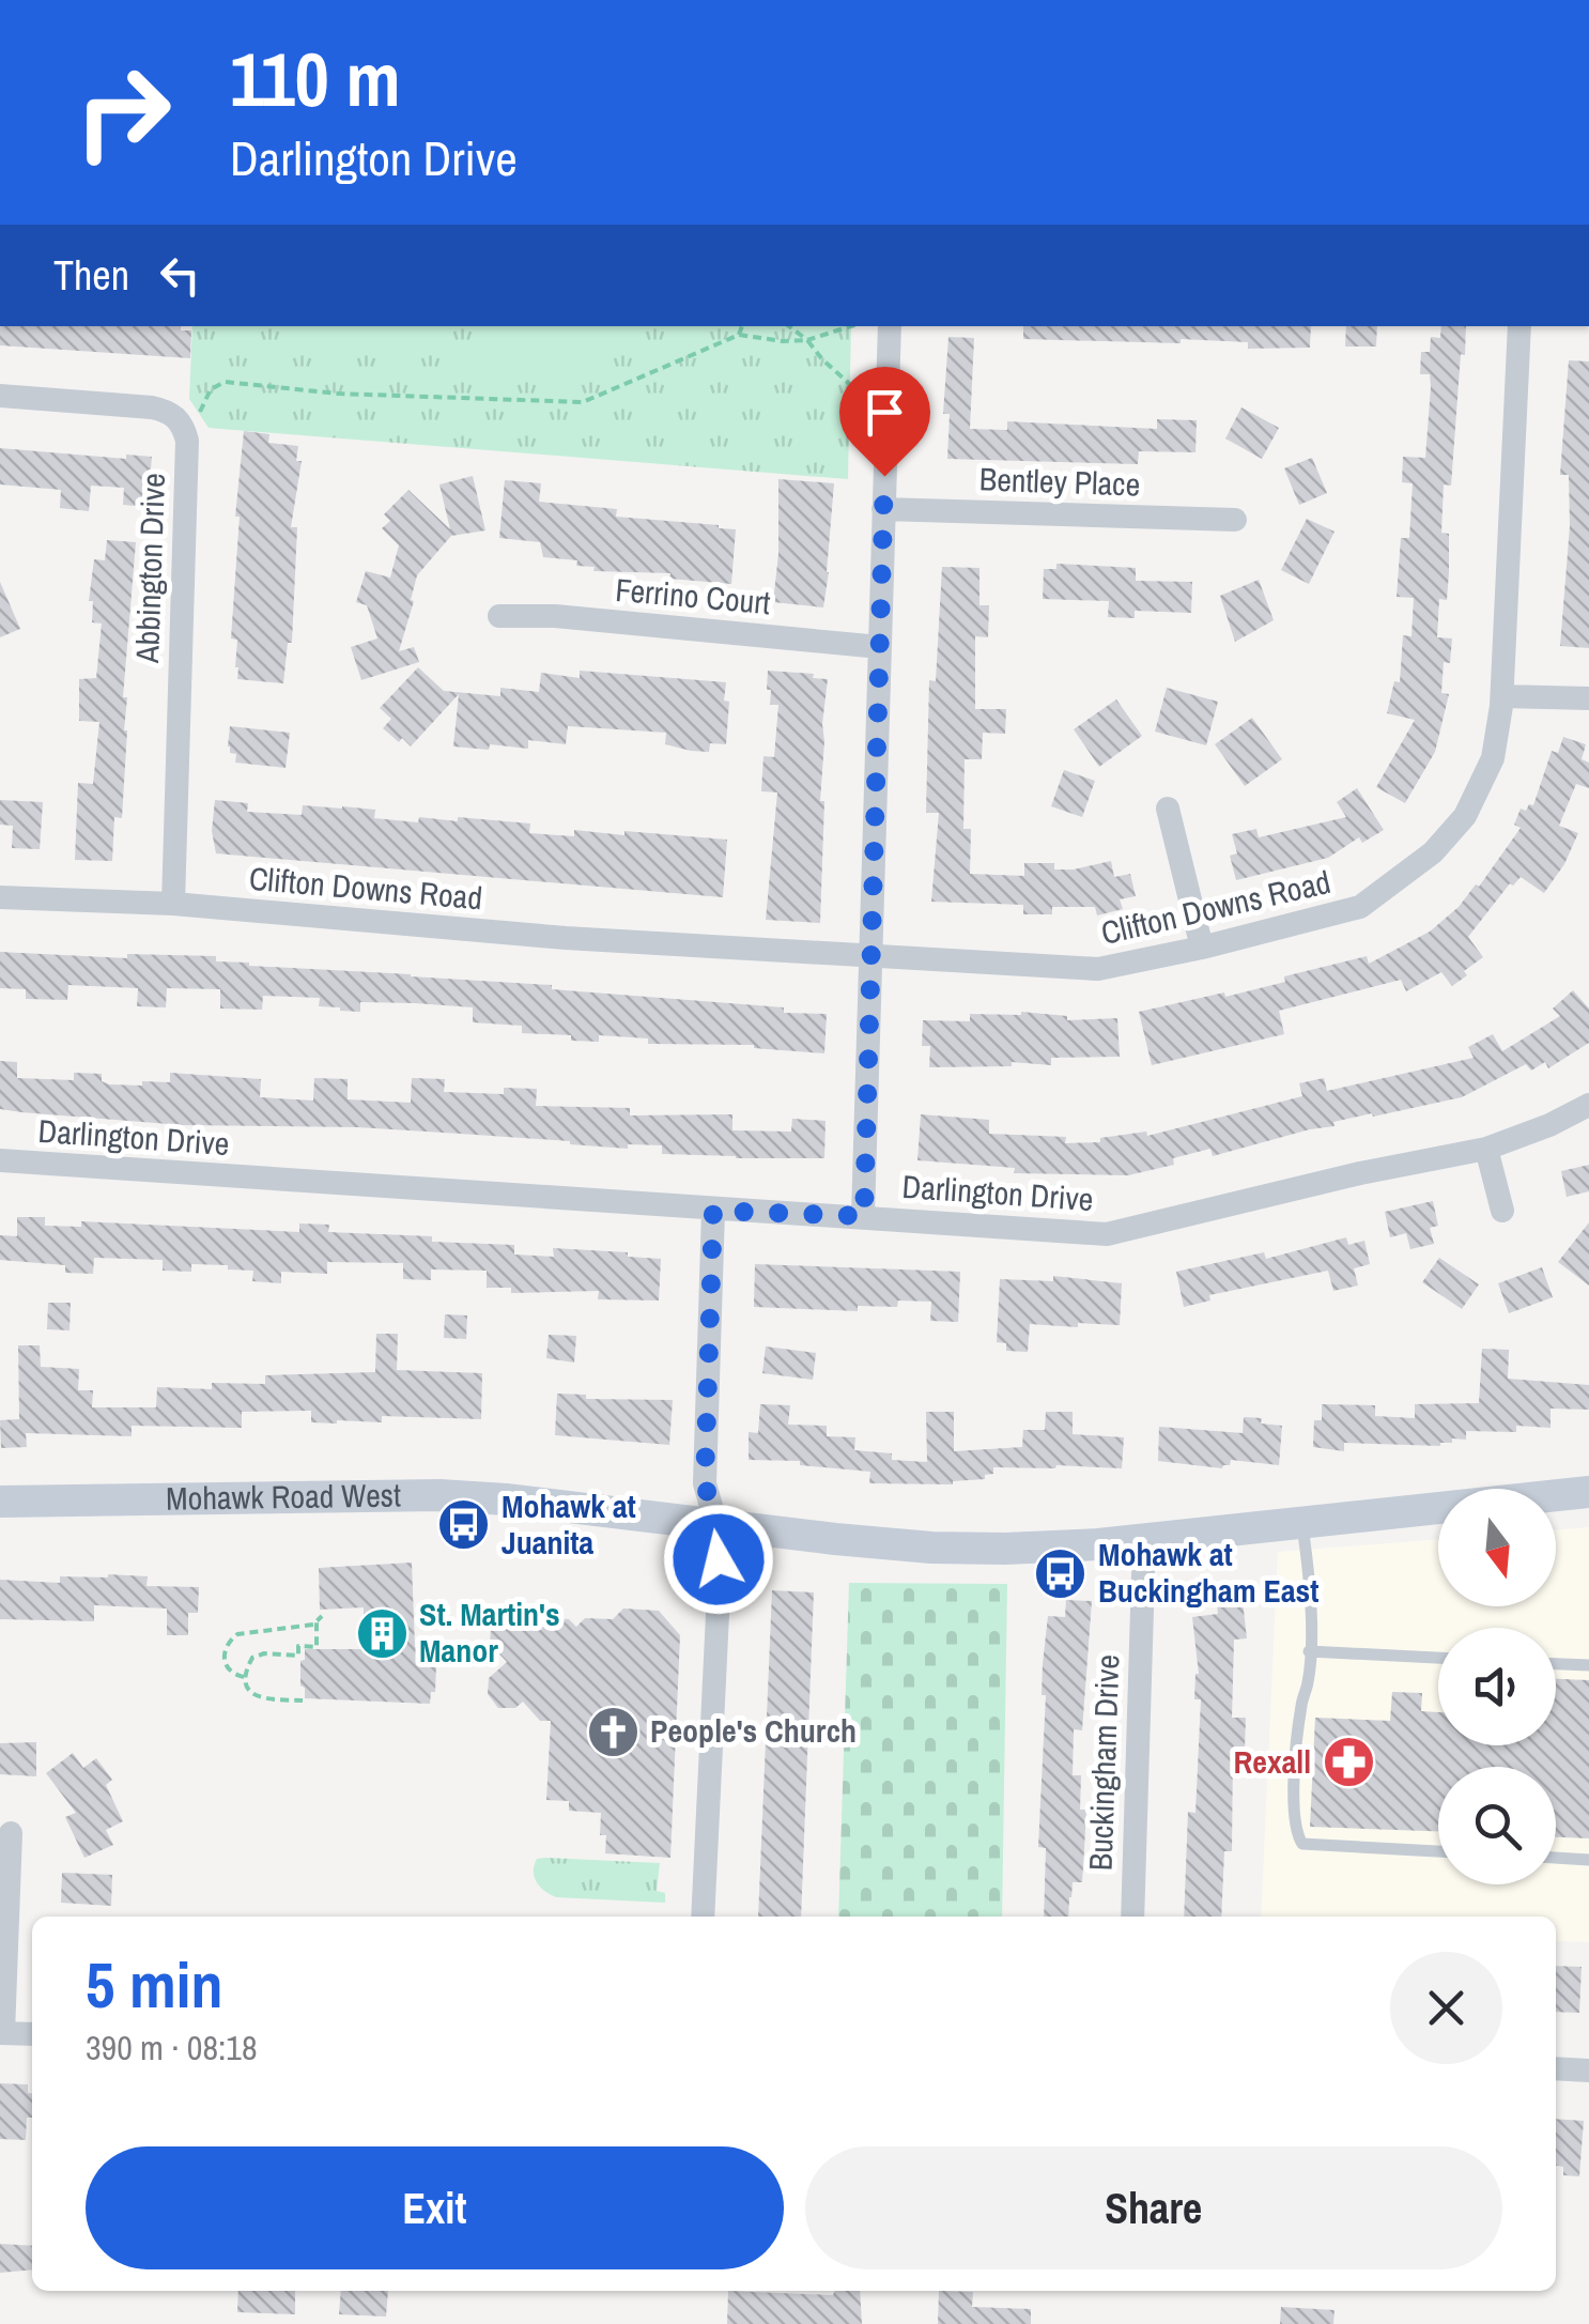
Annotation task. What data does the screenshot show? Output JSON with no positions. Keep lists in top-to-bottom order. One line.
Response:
{"streets":{"main road":["Mohawk Road West"],"street":["Bentley Place","Abbington Drive","Ferrino Court","Clifton Downs Road","Darlington Drive","Buckingham Drive"]},"crossings":[["Abbington Drive","Clifton Downs Road"],["Mohawk Road West","Buckingham Drive"]],"places":{"bus stop":["Mohawk at Juanita","Mohawk at Buckingham East"],"building":["St. Martin's Manor"],"church":["People's Church"],"pharmacy":["Rexall"]},"north":"bottom","page":{"turn":["110 m","Darlington Drive"],"then":"Then","heading":["5 min","390 m · 08:18"],"buttons":["Exit","Share"]}}
